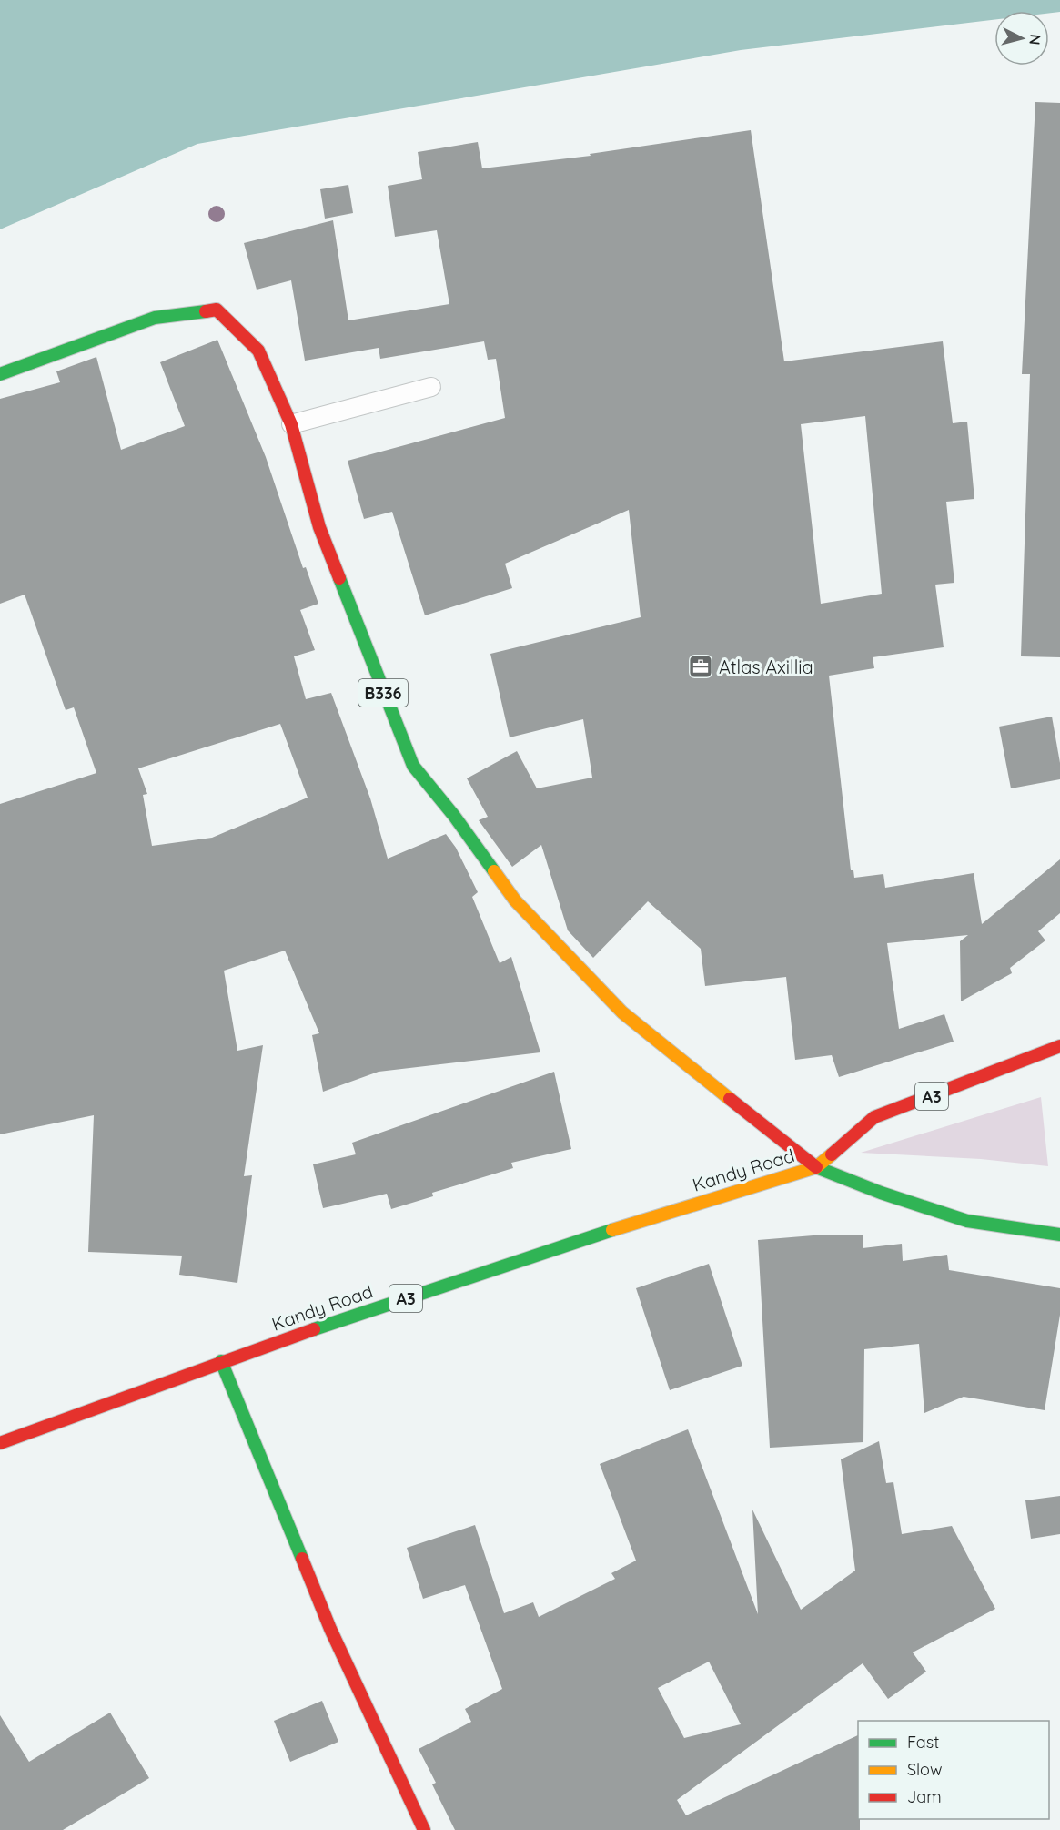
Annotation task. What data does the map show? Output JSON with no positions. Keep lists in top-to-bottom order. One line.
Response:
{"streets":{"main road":["B336","A3","Kandy Road"]},"crossings":[["B336","Kandy Road"]],"places":{"office":["Atlas Axillia"]},"legend":["Fast","Slow","Jam"],"north":"right"}
